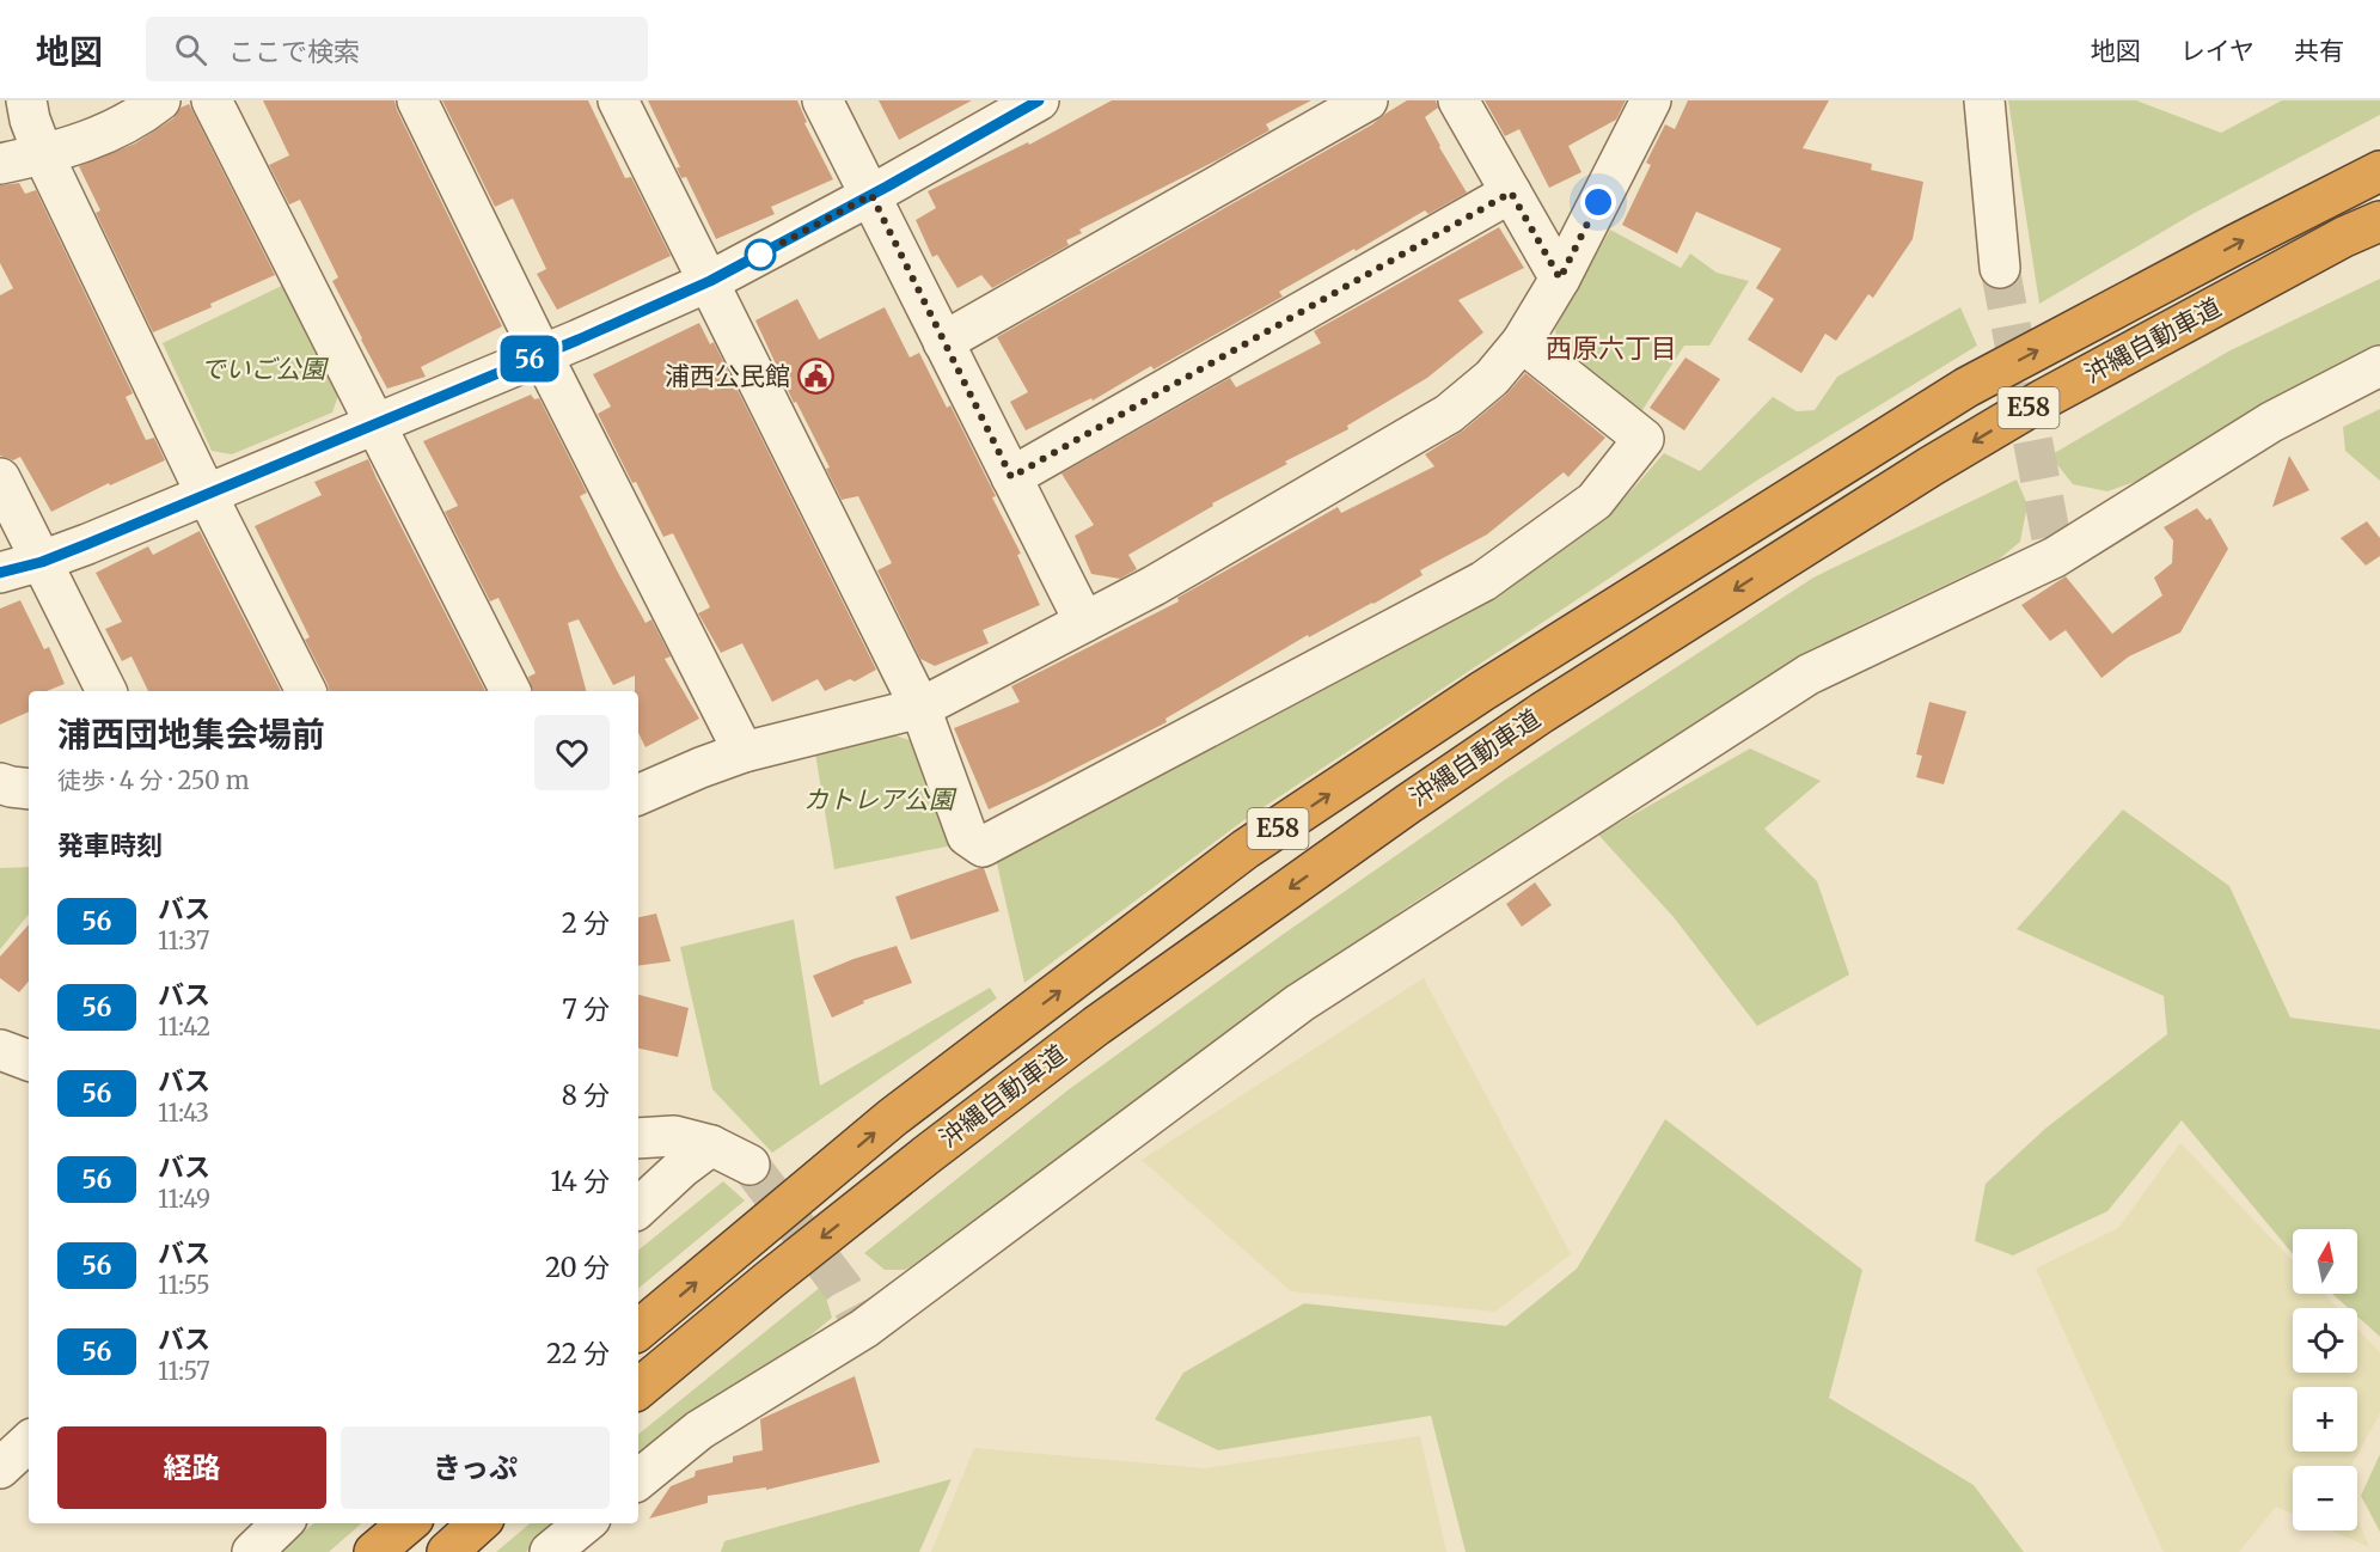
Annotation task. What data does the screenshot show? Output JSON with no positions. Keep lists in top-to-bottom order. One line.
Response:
{"streets":{"highway":["沖縄自動車道","E58"]},"districts":["西原六丁目"],"parks":["でいご公園","カトレア公園"],"places":{"public building":["浦西公民館"]},"lines":["bus line 56"],"north":"top","page":{"header":"地図","search":"ここで検索","nav":["地図","レイヤ","共有"],"on_map":"56","heading":[["浦西団地集会場前","徒歩 · 4 分 · 250 m"],"発車時刻"],"list":[{"mark":"56","name":"バス","note":"11:37","value":"2 分"},{"mark":"56","name":"バス","note":"11:42","value":"7 分"},{"mark":"56","name":"バス","note":"11:43","value":"8 分"},{"mark":"56","name":"バス","note":"11:49","value":"14 分"},{"mark":"56","name":"バス","note":"11:55","value":"20 分"},{"mark":"56","name":"バス","note":"11:57","value":"22 分"}],"map_buttons":["+","−"],"buttons":["経路","きっぷ"]}}
